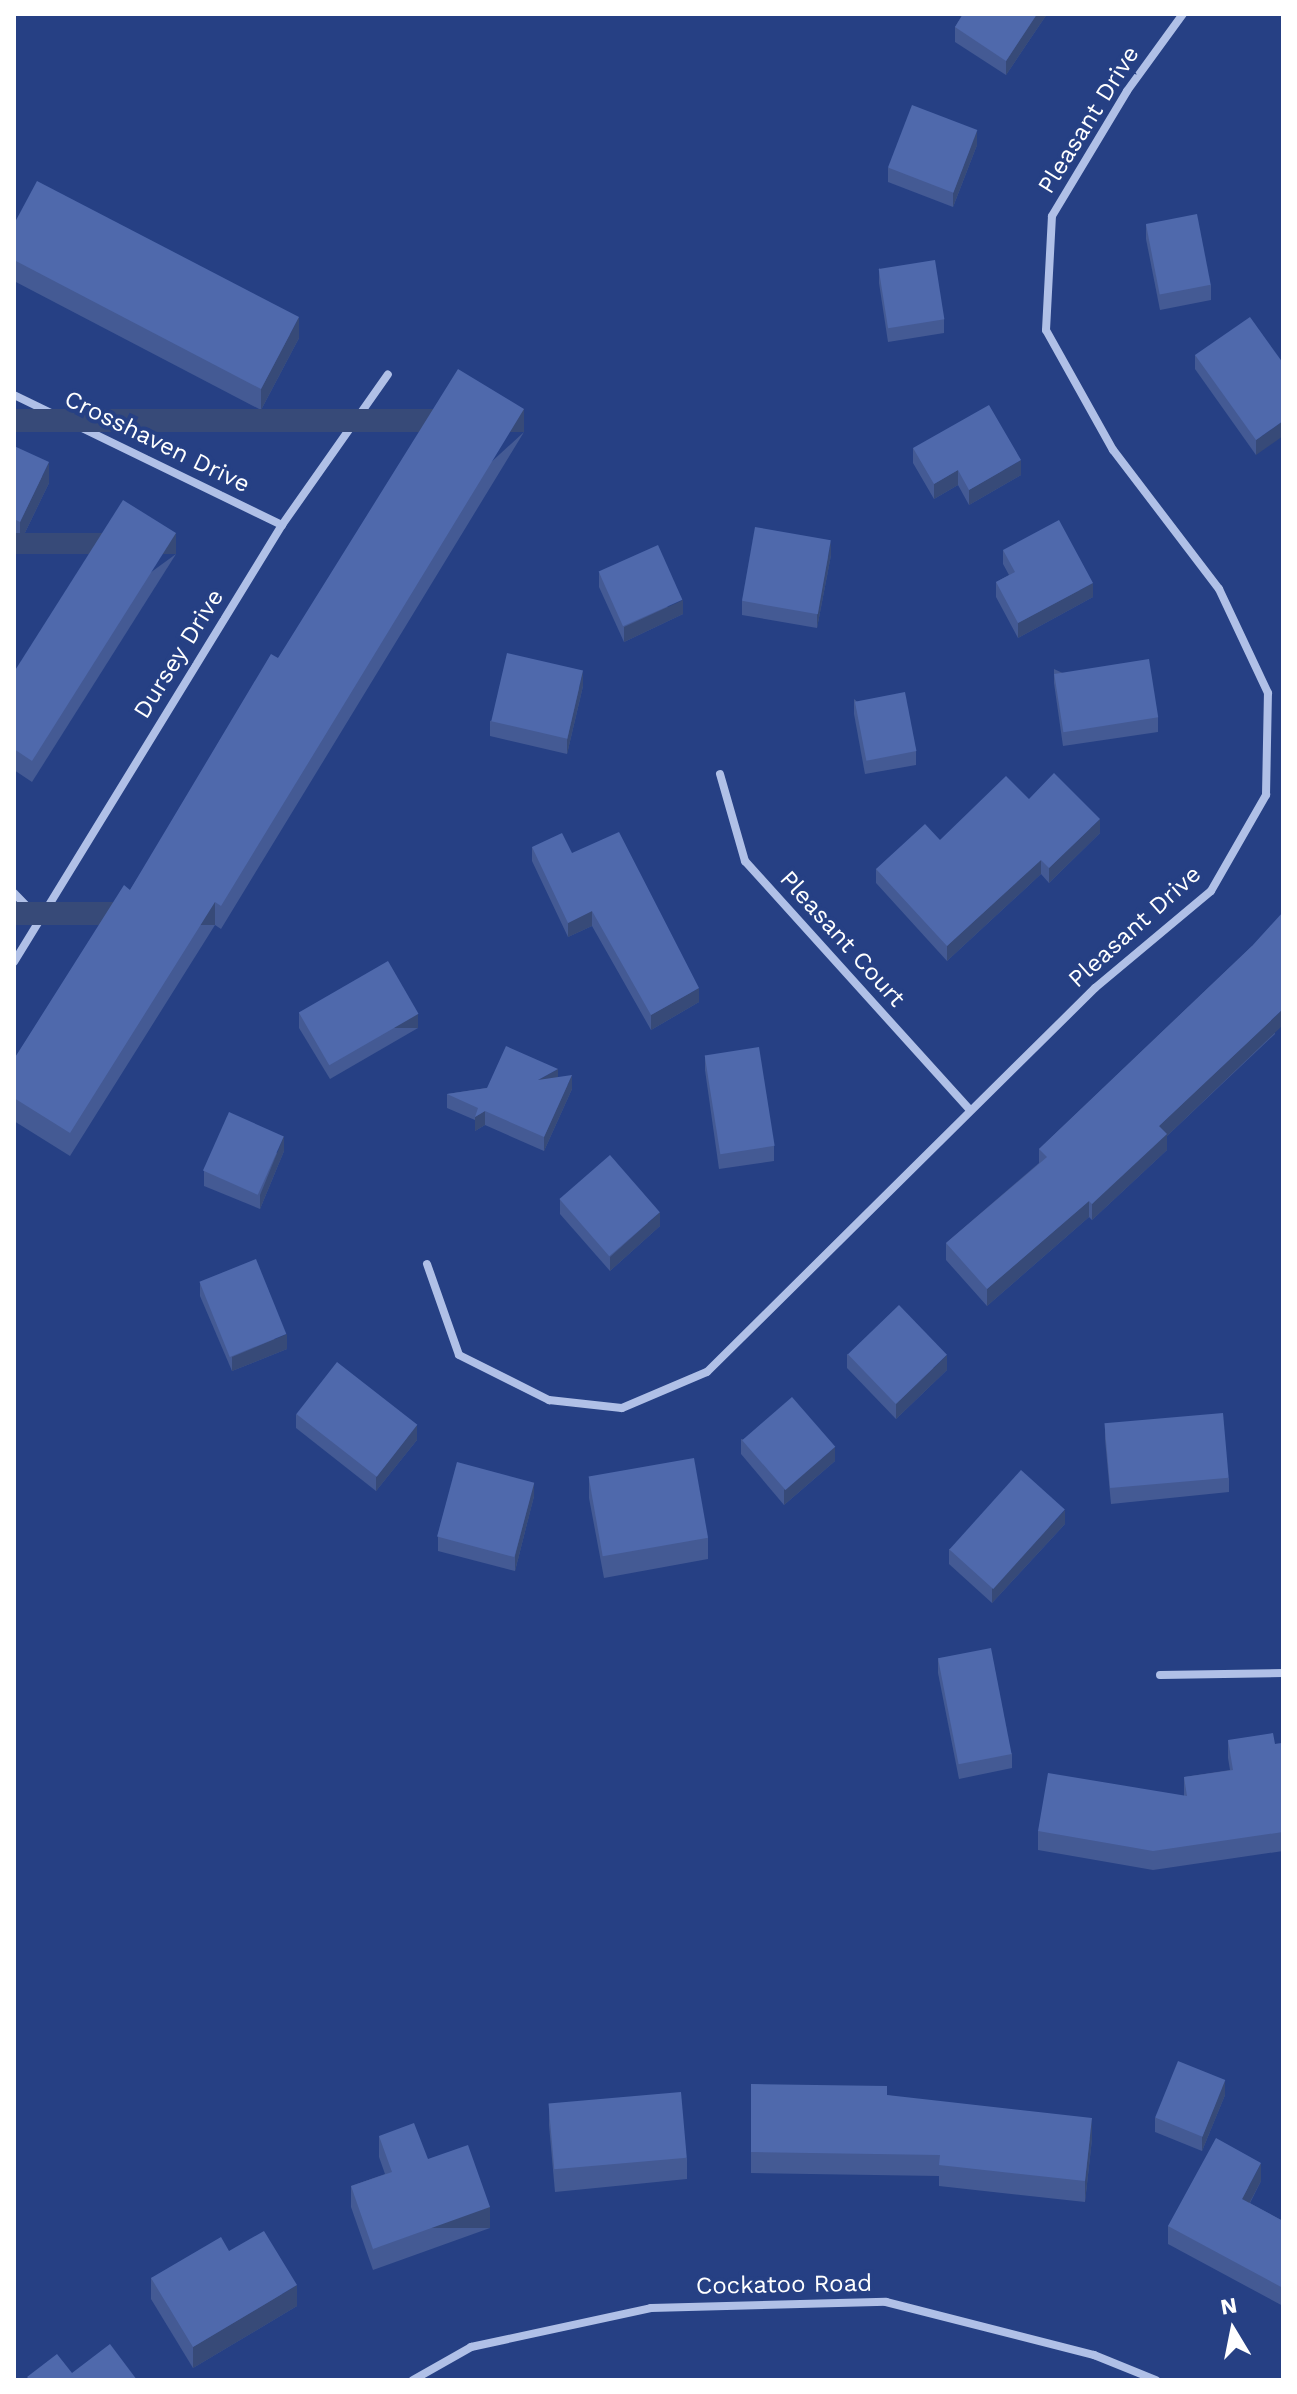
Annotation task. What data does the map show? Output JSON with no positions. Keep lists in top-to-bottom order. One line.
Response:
{"streets":{"street":["Pleasant Drive","Crosshaven Drive","Dursey Drive","Pleasant Court","Cockatoo Road"]},"crossings":[["Pleasant Drive","Pleasant Court"],["Crosshaven Drive","Dursey Drive"]],"north":"top"}
